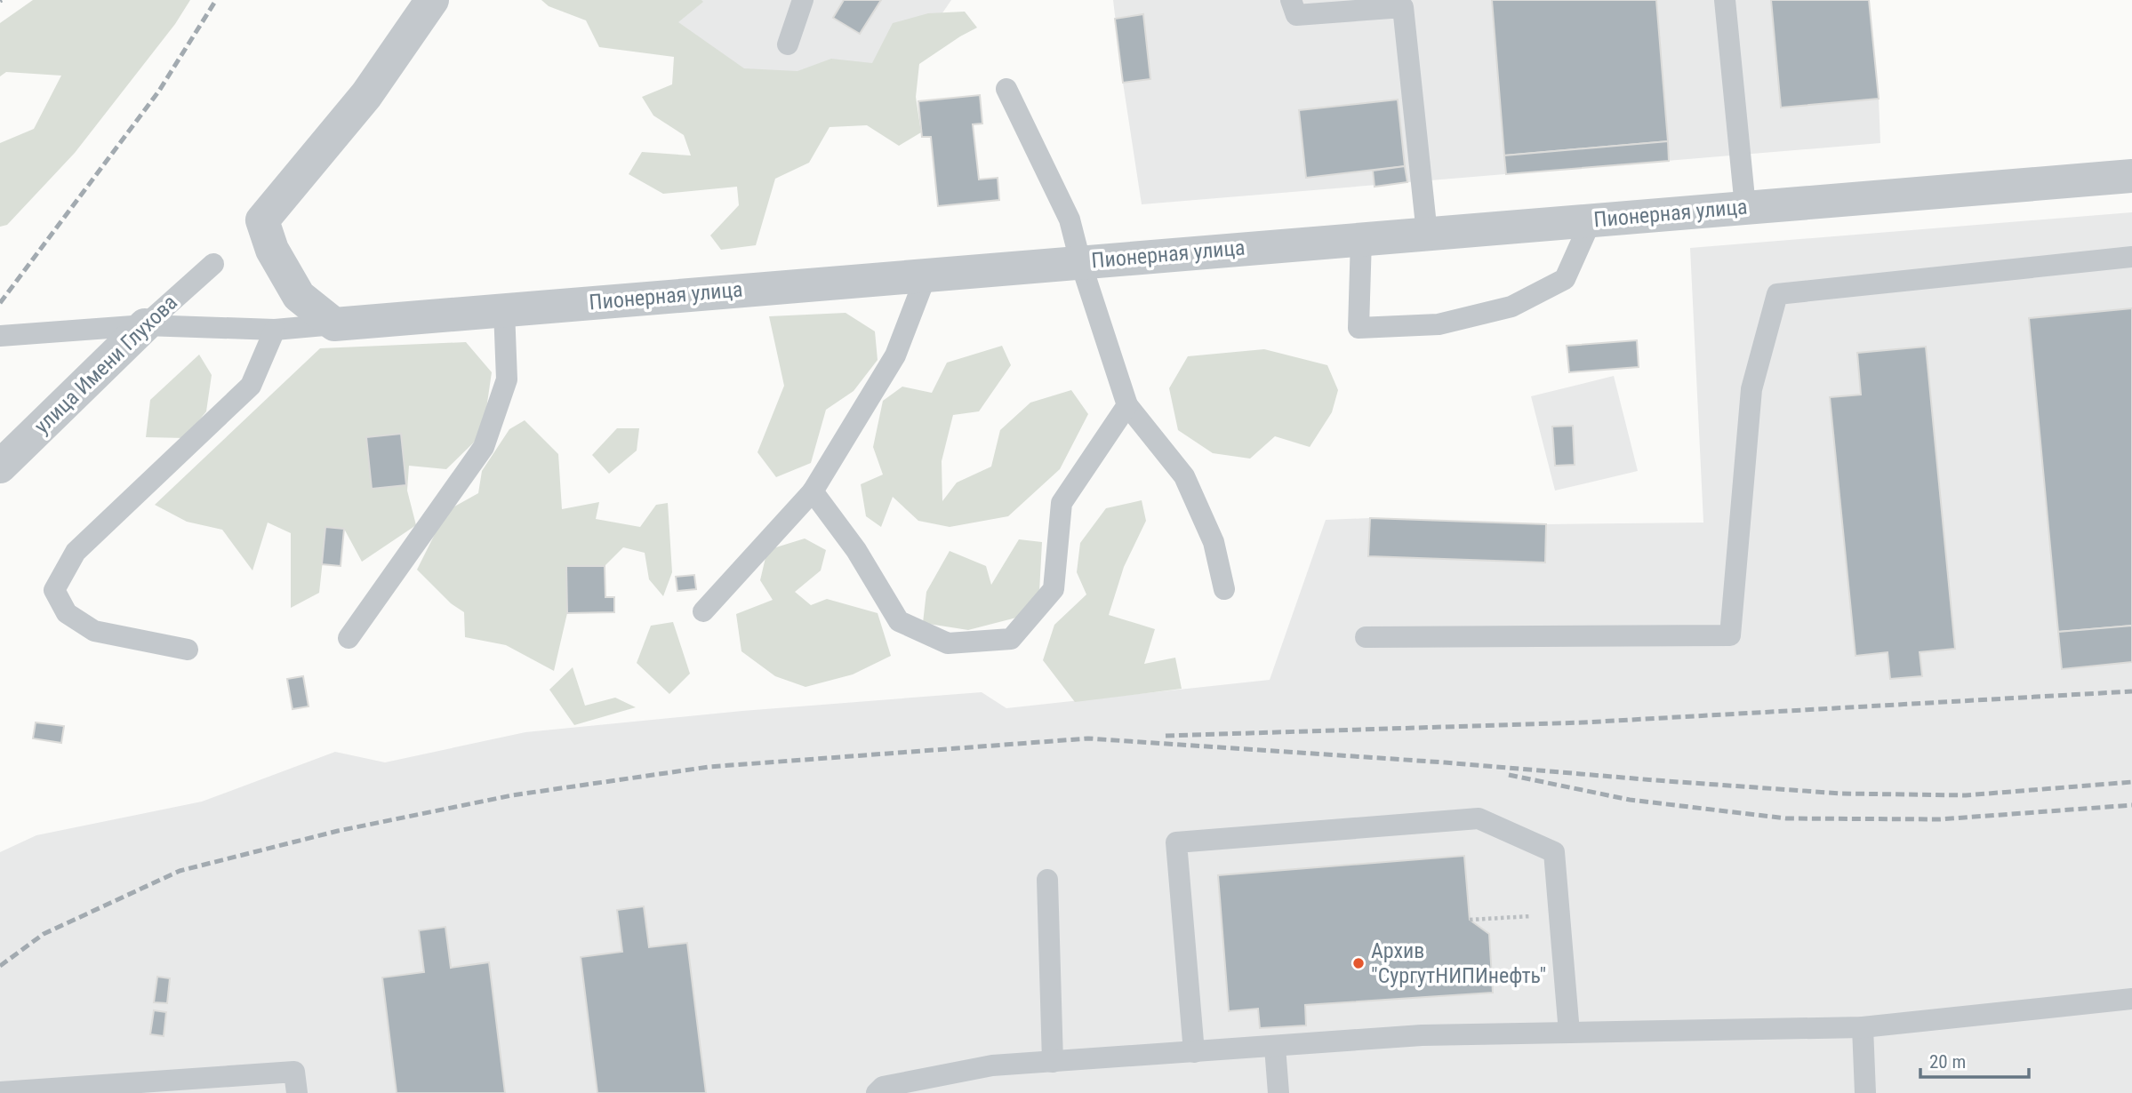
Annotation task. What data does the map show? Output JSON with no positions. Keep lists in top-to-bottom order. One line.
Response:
{"streets":{"street":["Пионерная улица","улица Имени Глухова"]},"places":["Архив \"СургутНИПИнефть\""],"scale_bar":"20 m"}
